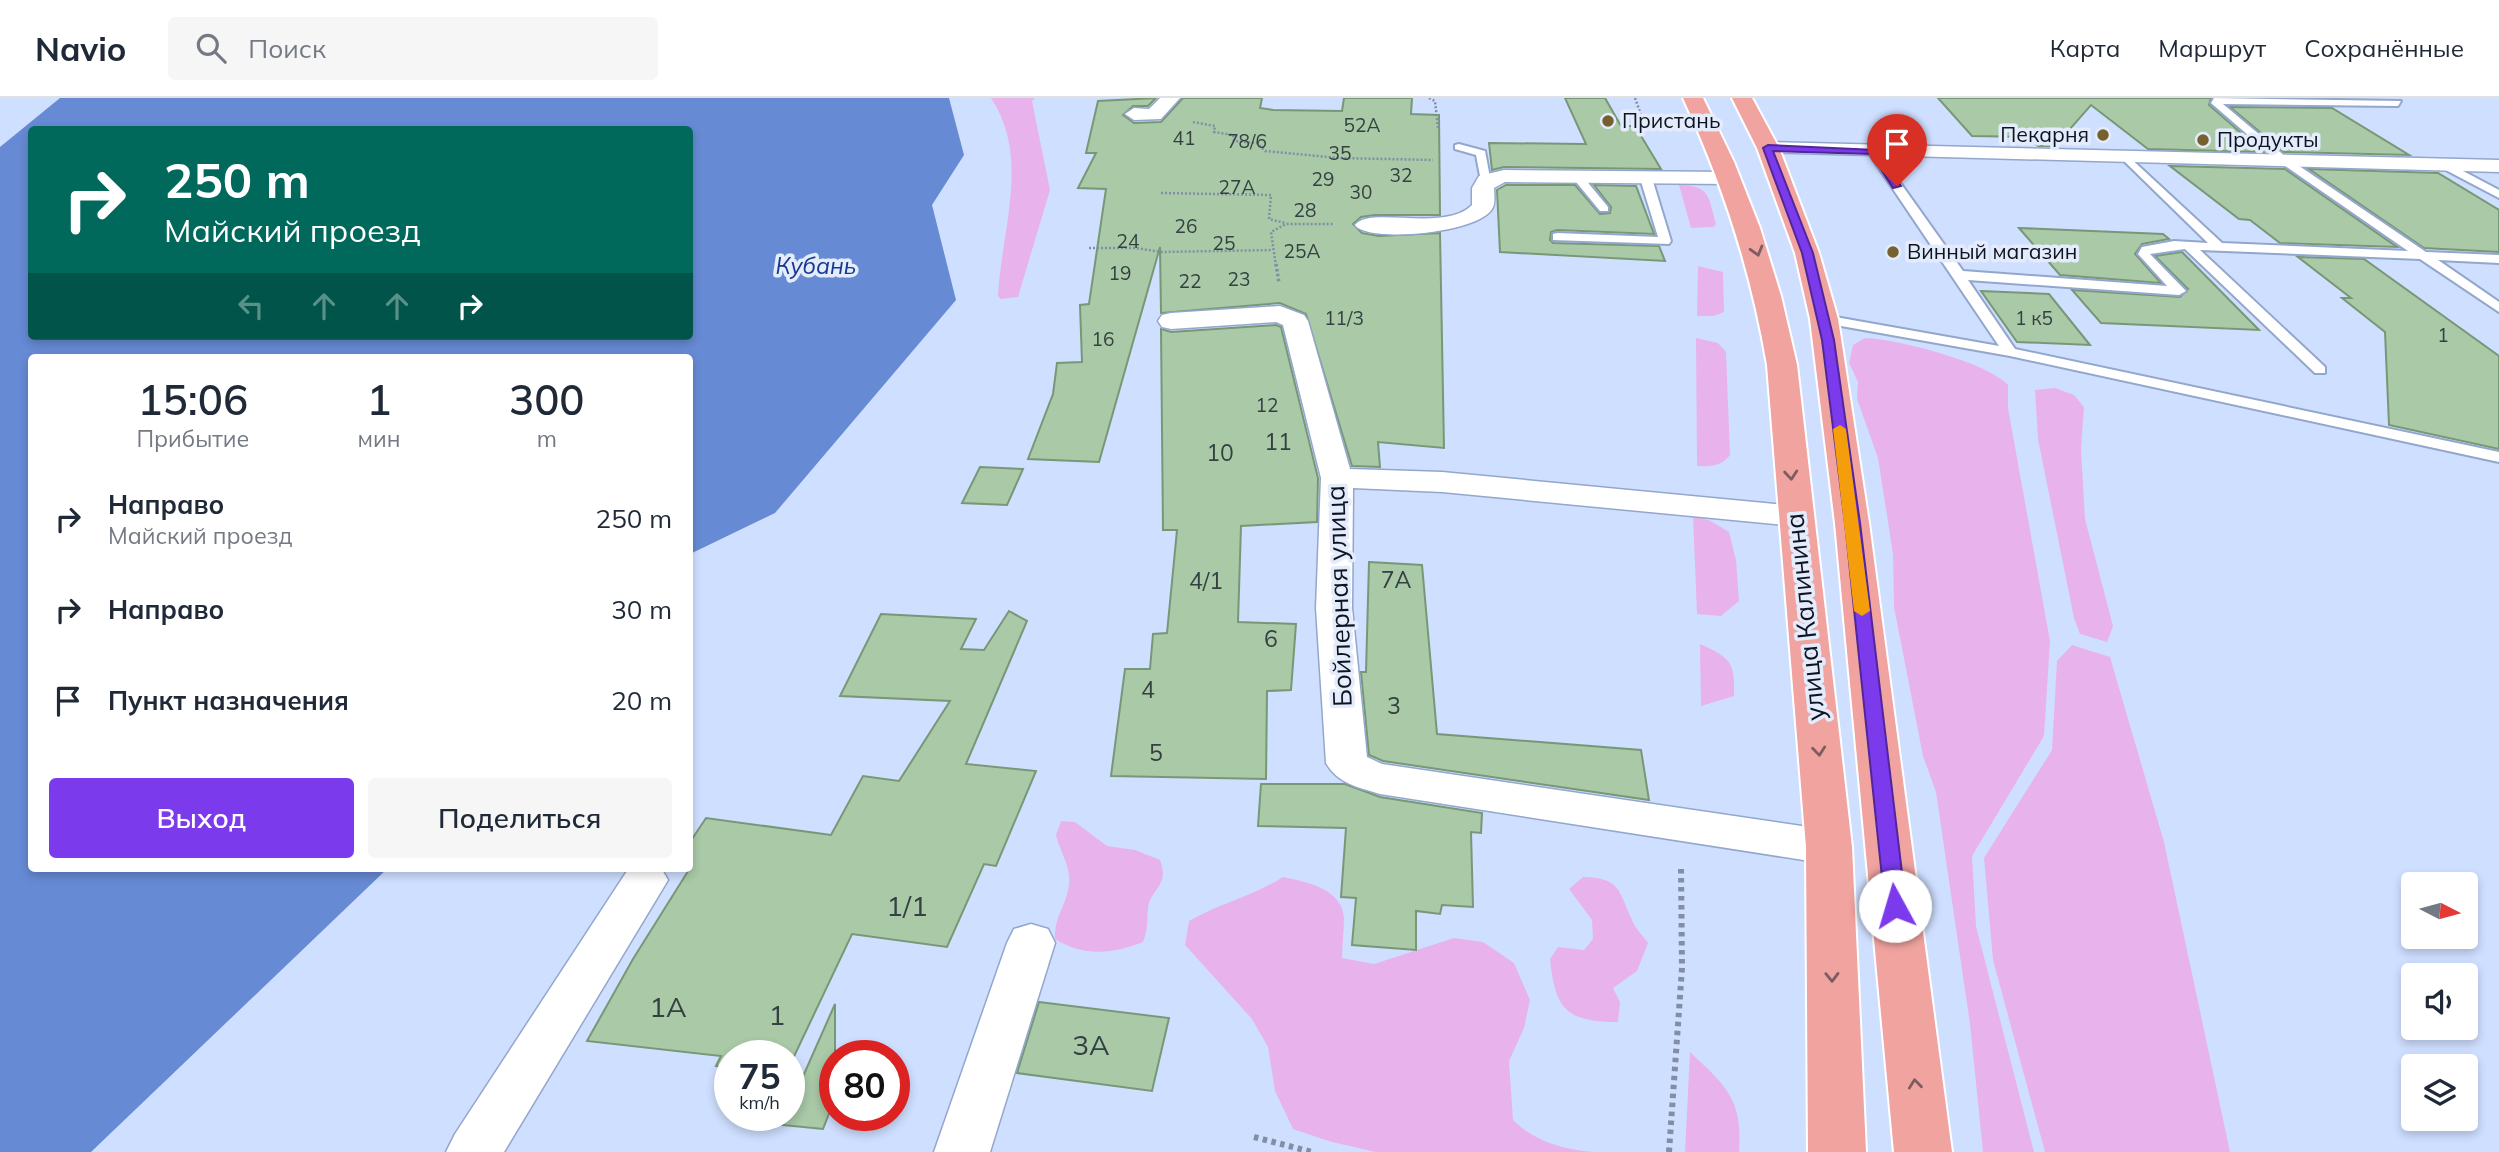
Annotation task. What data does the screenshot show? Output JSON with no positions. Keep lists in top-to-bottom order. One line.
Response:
{"streets":{"highway":["улица Калинина"],"street":["Бойлерная улица"]},"crossings":[["Бойлерная улица","улица Калинина"]],"water":["Кубань"],"places":["Пристань","Пекарня","Продукты","Винный магазин"],"house_numbers":["52А","41","78/6","35","32","29","27А","30","28","26","24","25","25А","19","23","22","11/3","1 к5","1","16","12","11","10","7А","4/1","6","4","3","5","1/1","1А","1","3А"],"north":"right","page":{"header":"Navio","search":"Поиск","nav":["Карта","Маршрут","Сохранённые"],"turn":["250 m","Майский проезд"],"eta":["15:06","Прибытие","1","мин","300","m"],"list":[{"name":"Направо","note":"Майский проезд","value":"250 m"},{"name":"Направо","value":"30 m"},{"name":"Пункт назначения","value":"20 m"}],"buttons":["Выход","Поделиться"],"speed":"75 km/h","limit":"80"}}
